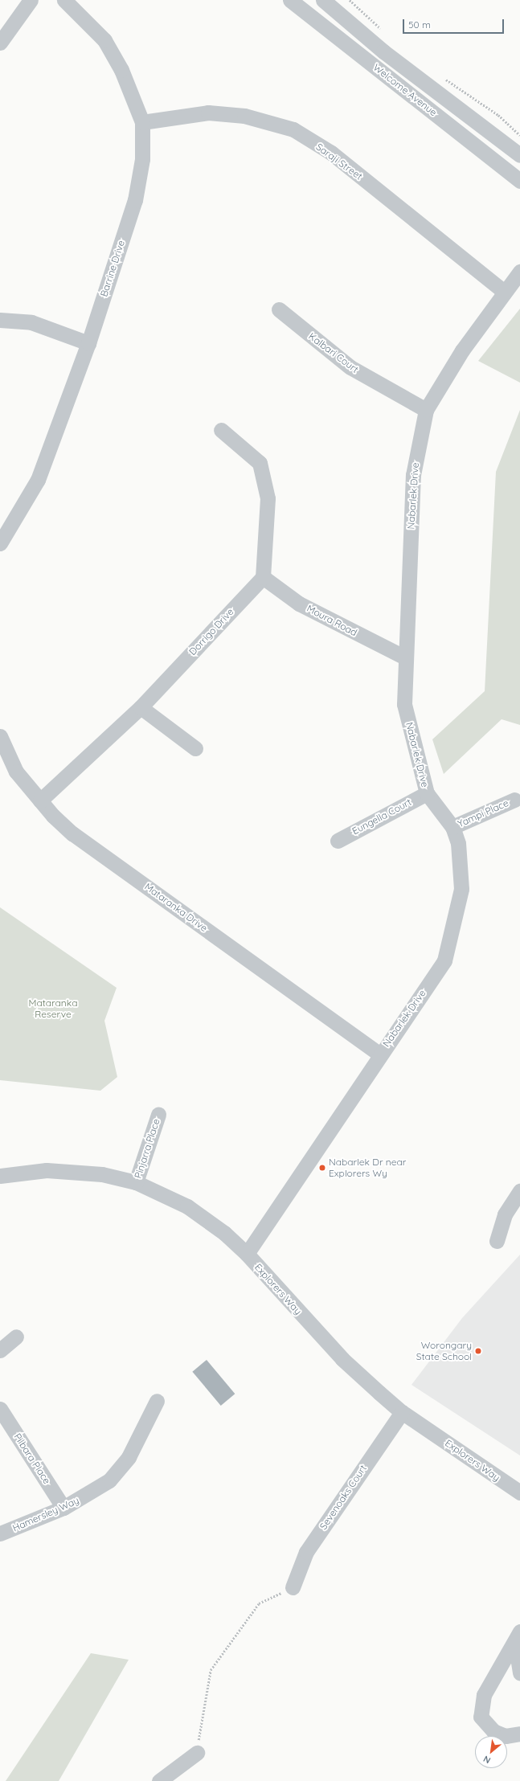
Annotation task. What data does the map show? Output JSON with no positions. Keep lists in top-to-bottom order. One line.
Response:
{"streets":{"street":["Welcome Avenue","Saraji Street","Barrine Drive","Kalbari Court","Nabarlek Drive","Moura Road","Dorrigo Drive","Yampi Place","Eungella Court","Mataranka Drive","Pinjarra Place","Explorers Way","Pilbara Place","Sevenoaks Court","Hamersley Way"]},"crossings":[["Saraji Street","Barrine Drive"],["Saraji Street","Nabarlek Drive"],["Kalbari Court","Nabarlek Drive"],["Nabarlek Drive","Moura Road"],["Nabarlek Drive","Yampi Place"],["Nabarlek Drive","Eungella Court"],["Nabarlek Drive","Mataranka Drive"],["Nabarlek Drive","Explorers Way"],["Moura Road","Dorrigo Drive"],["Dorrigo Drive","Mataranka Drive"],["Pinjarra Place","Explorers Way"],["Explorers Way","Sevenoaks Court"],["Pilbara Place","Hamersley Way"]],"parks":["Mataranka Reserve"],"places":["Nabarlek Dr near Explorers Wy","Worongary State School"],"scale_bar":"50 m","north":"bottom left"}
